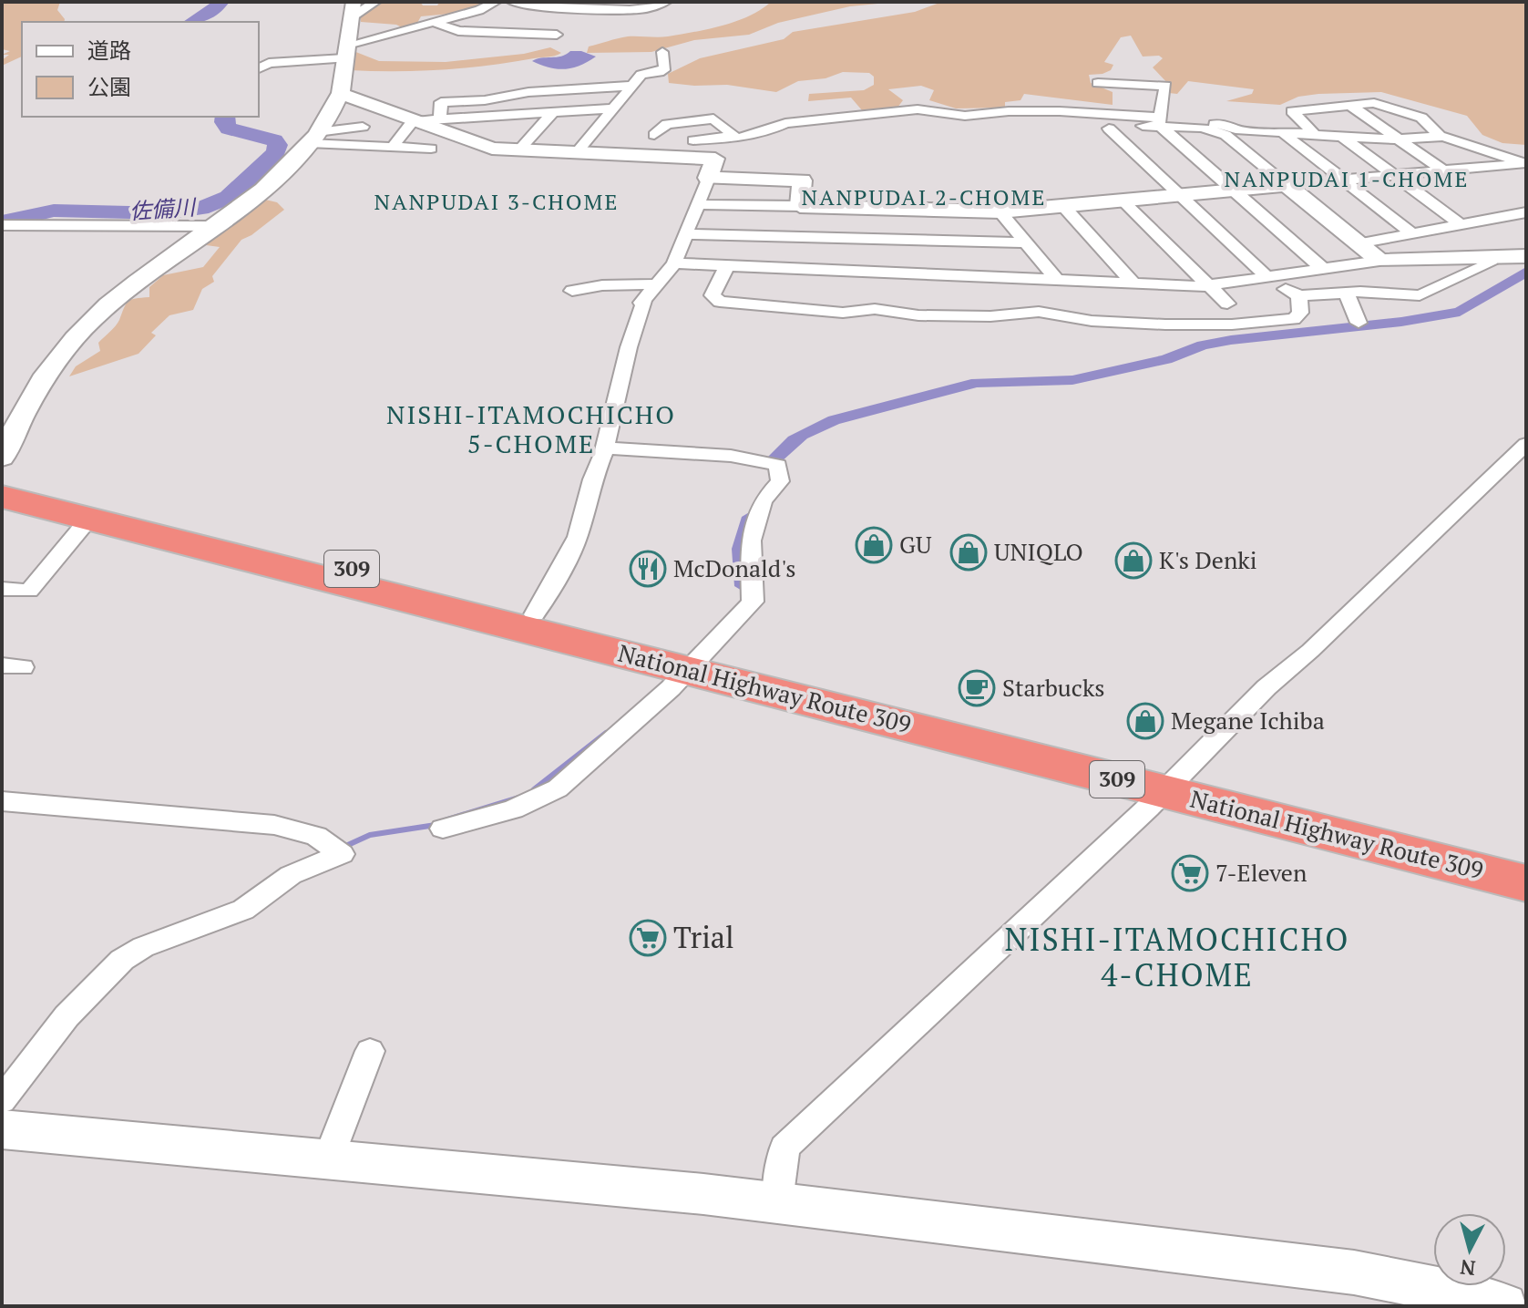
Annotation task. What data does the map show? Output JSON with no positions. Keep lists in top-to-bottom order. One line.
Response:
{"streets":{"highway":["309","National Highway Route 309"]},"districts":["NANPUDAI 1-CHOME","NANPUDAI 2-CHOME","NANPUDAI 3-CHOME","NISHI-ITAMOCHICHO 5-CHOME","NISHI-ITAMOCHICHO 4-CHOME"],"water":["佐備川"],"places":{"shop":["GU","UNIQLO","K's Denki","Megane Ichiba"],"restaurant":["McDonald's"],"cafe":["Starbucks"],"supermarket":["7-Eleven","Trial"]},"legend":["道路","公園"],"north":"bottom"}
